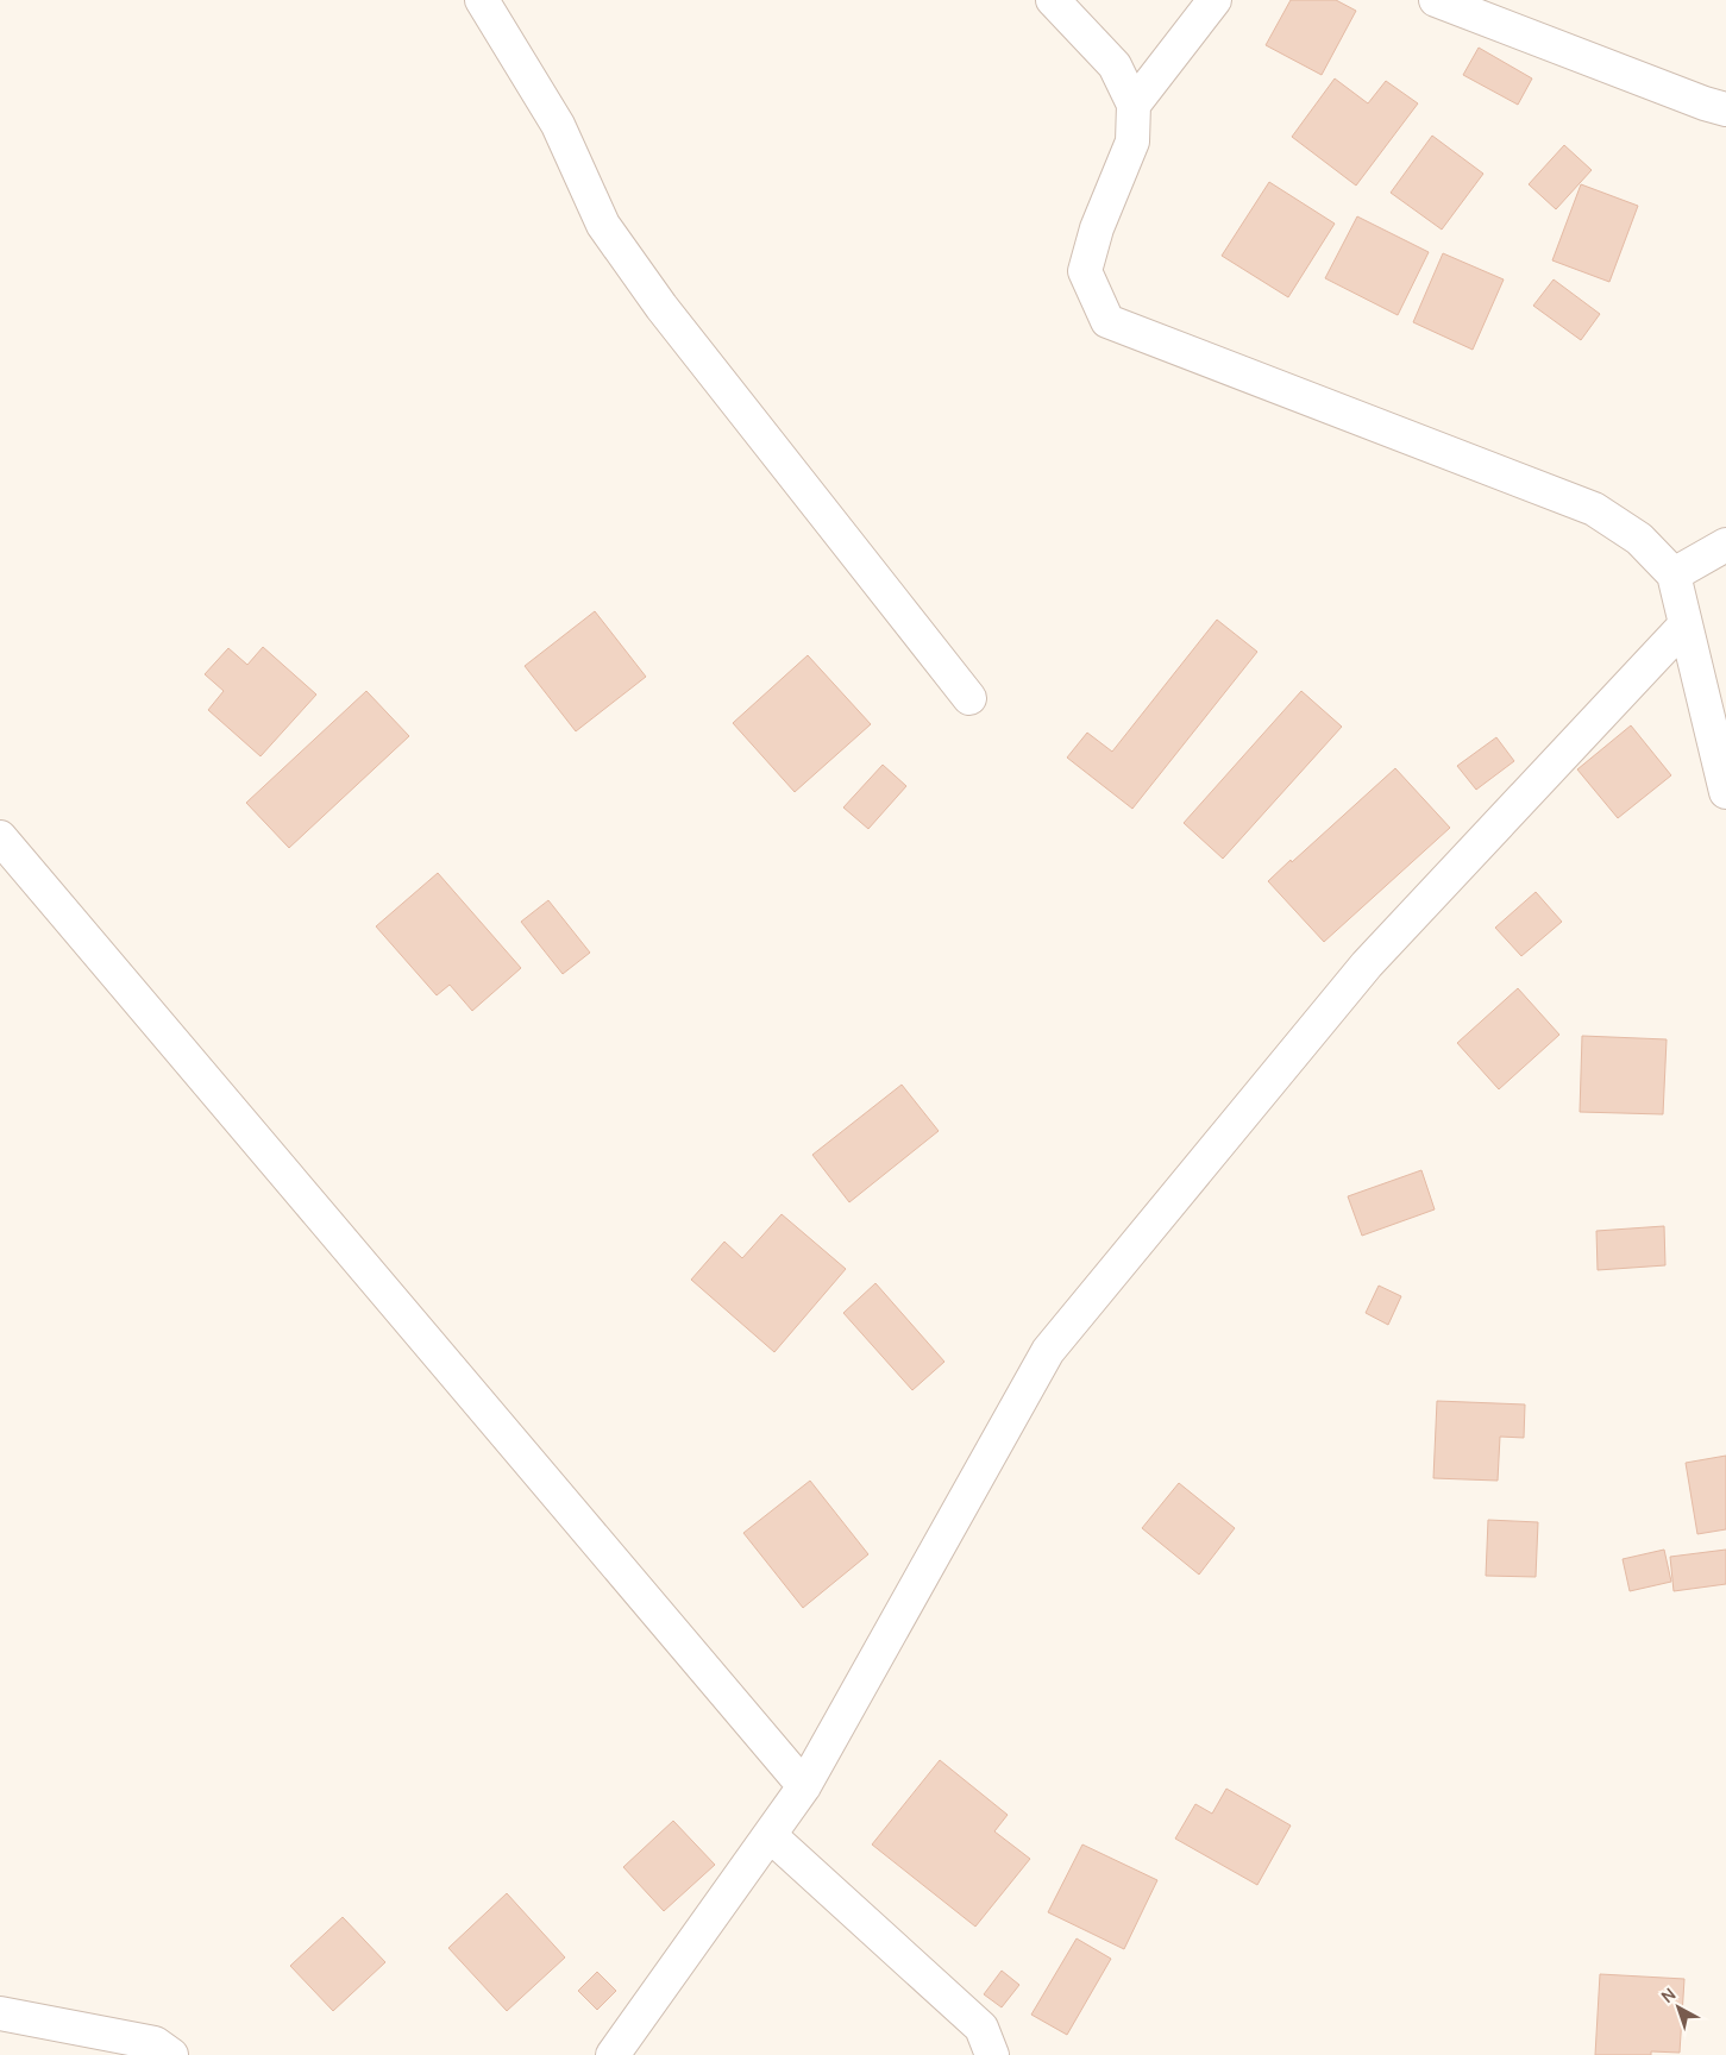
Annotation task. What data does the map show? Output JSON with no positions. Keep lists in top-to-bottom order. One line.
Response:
{"north":"top left"}
